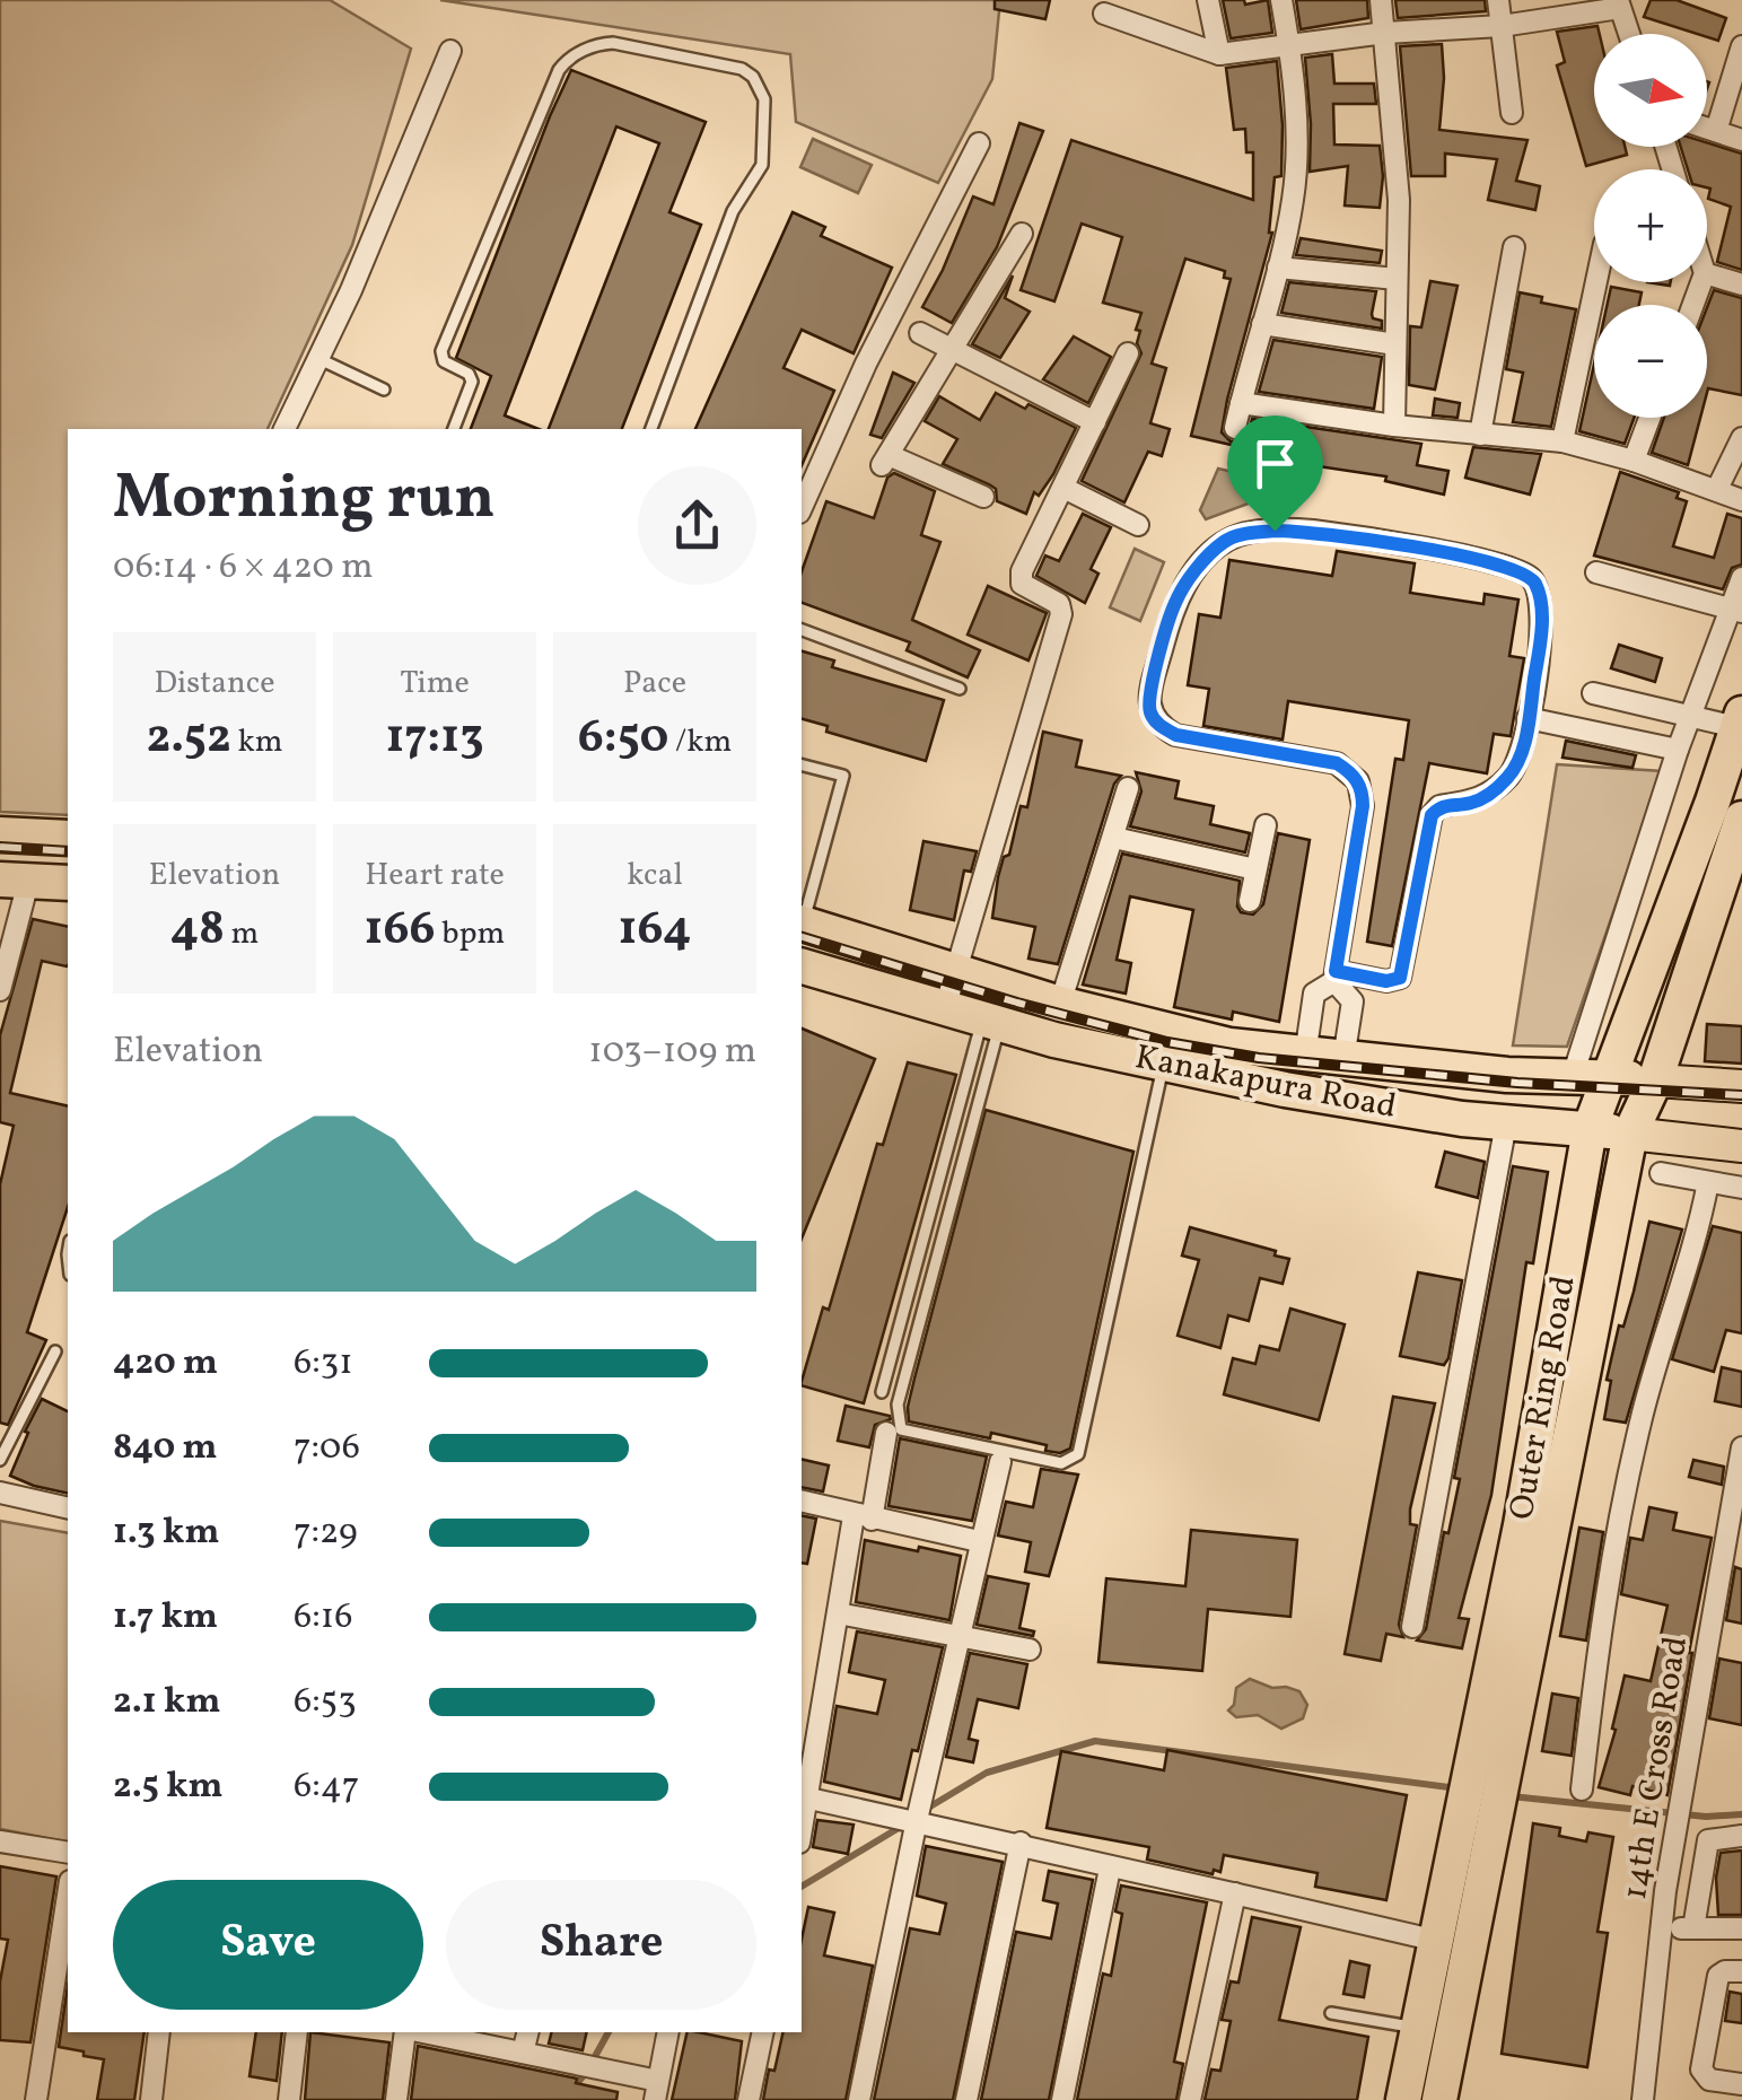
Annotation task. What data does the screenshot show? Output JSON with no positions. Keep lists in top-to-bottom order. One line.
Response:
{"streets":{"highway":["Kanakapura Road","Outer Ring Road"],"street":["14th E Cross Road"]},"crossings":[["Kanakapura Road","Outer Ring Road"]],"north":"right","page":{"map_buttons":["+","−"],"heading":["Morning run","06:14 · 6 × 420 m"],"stats":[["Distance","2.52 km"],["Time","17:13"],["Pace","6:50 /km"],["Elevation","48 m"],["Heart rate","166 bpm"],["kcal","164"]],"chart":["Elevation","103–109 m"],"list":[{"name":"420 m","note":"6:31"},{"name":"840 m","note":"7:06"},{"name":"1.3 km","note":"7:29"},{"name":"1.7 km","note":"6:16"},{"name":"2.1 km","note":"6:53"},{"name":"2.5 km","note":"6:47"}],"buttons":["Save","Share"]}}
